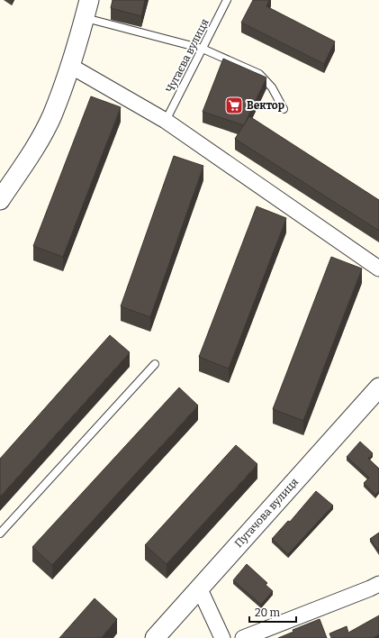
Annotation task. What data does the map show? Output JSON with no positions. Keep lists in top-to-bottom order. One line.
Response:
{"streets":{"street":["Пугачова вулиця"],"lane":["Чугаєва вулиця"]},"places":{"supermarket":["Вектор"]},"scale_bar":"20 m"}
